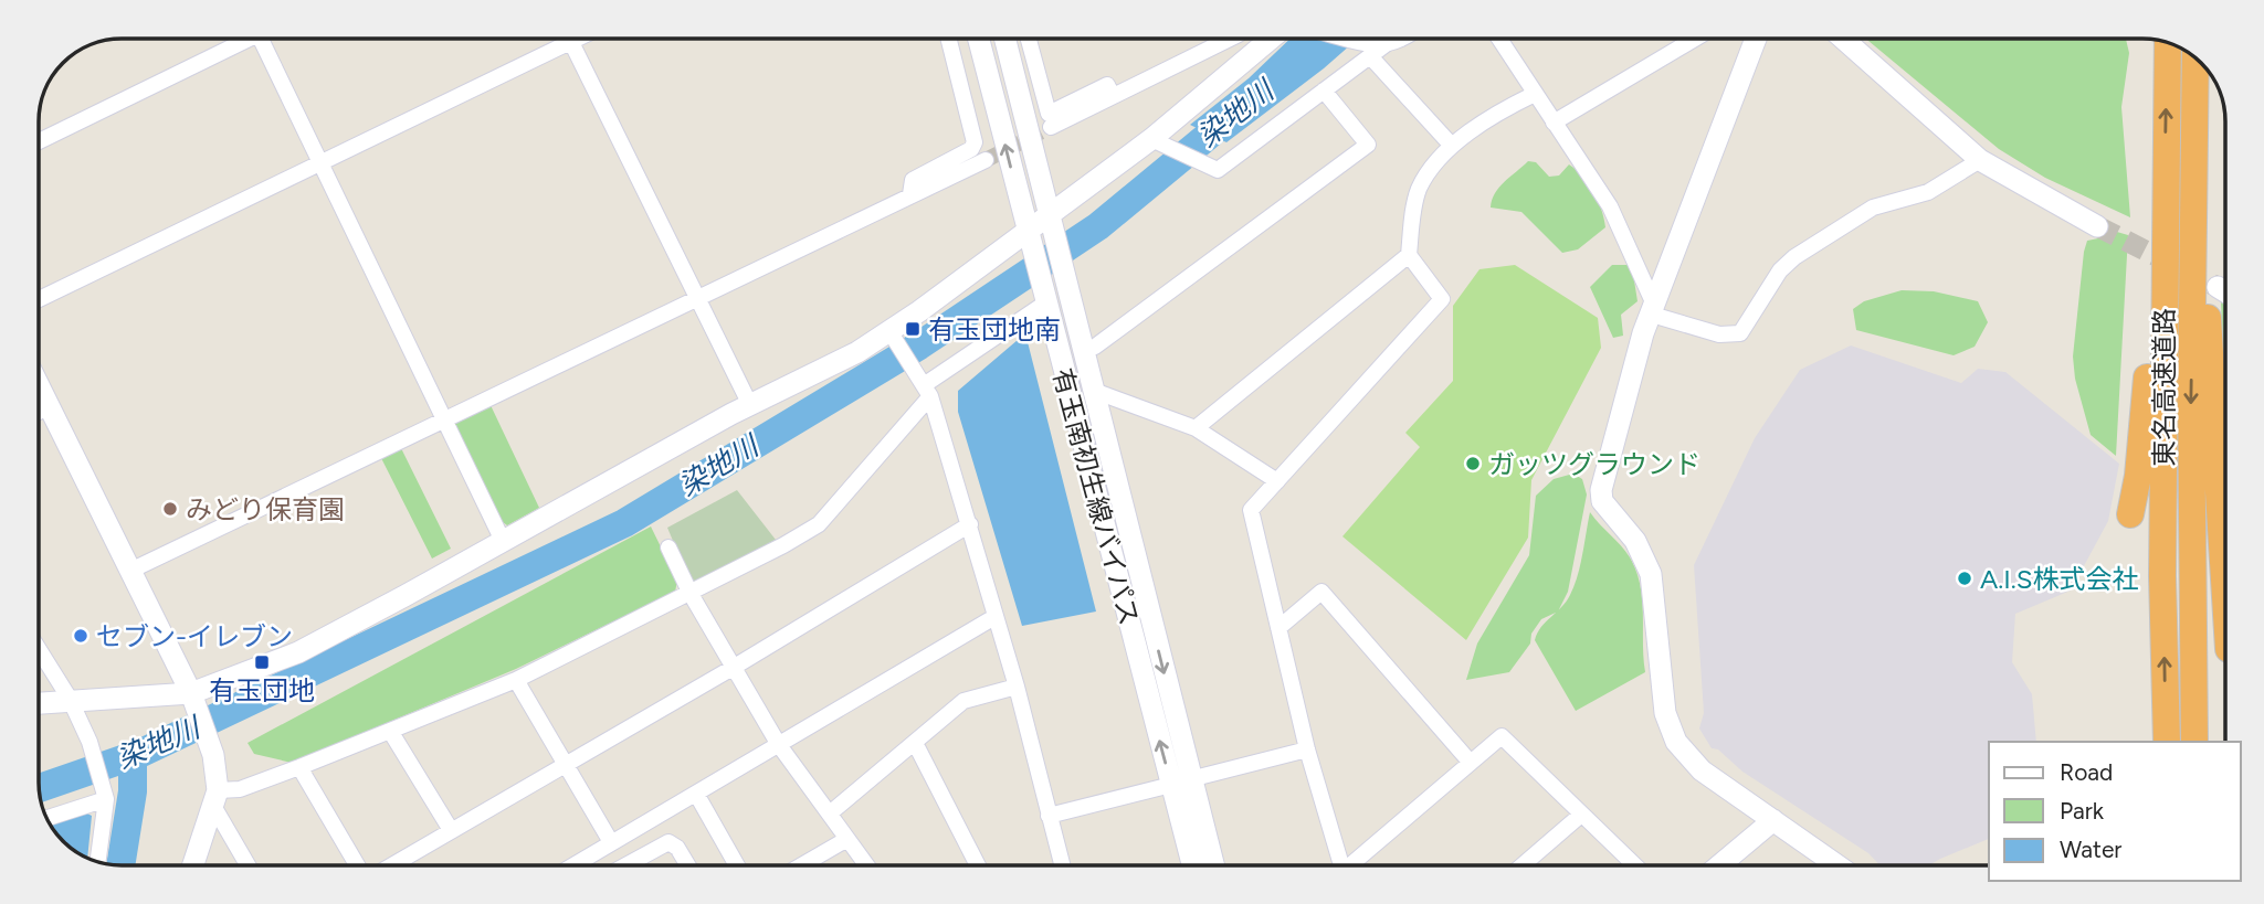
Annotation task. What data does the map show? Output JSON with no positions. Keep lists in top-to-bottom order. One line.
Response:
{"streets":{"highway":["東名高速道路"],"street":["有玉南初生線バイパス"]},"water":["染地川"],"places":{"transit":["有玉団地南","有玉団地"],"other":["ガッツグラウンド","みどり保育園","A.I.S株式会社","セブン-イレブン"]},"legend":["Road","Park","Water"]}
